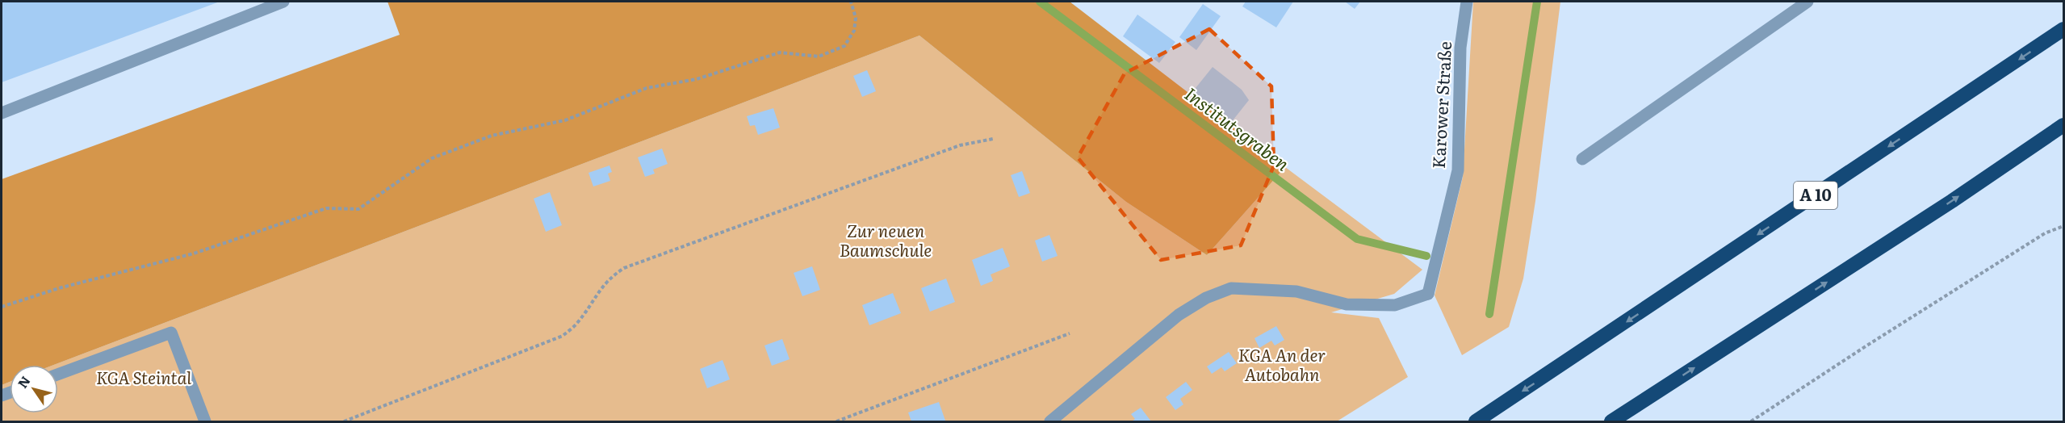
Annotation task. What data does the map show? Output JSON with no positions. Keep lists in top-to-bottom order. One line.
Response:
{"streets":{"highway":["A 10"],"street":["Karower Straße"]},"water":["Institutsgraben"],"parks":["Zur neuen Baumschule","KGA An der Autobahn","KGA Steintal"],"north":"top left"}
